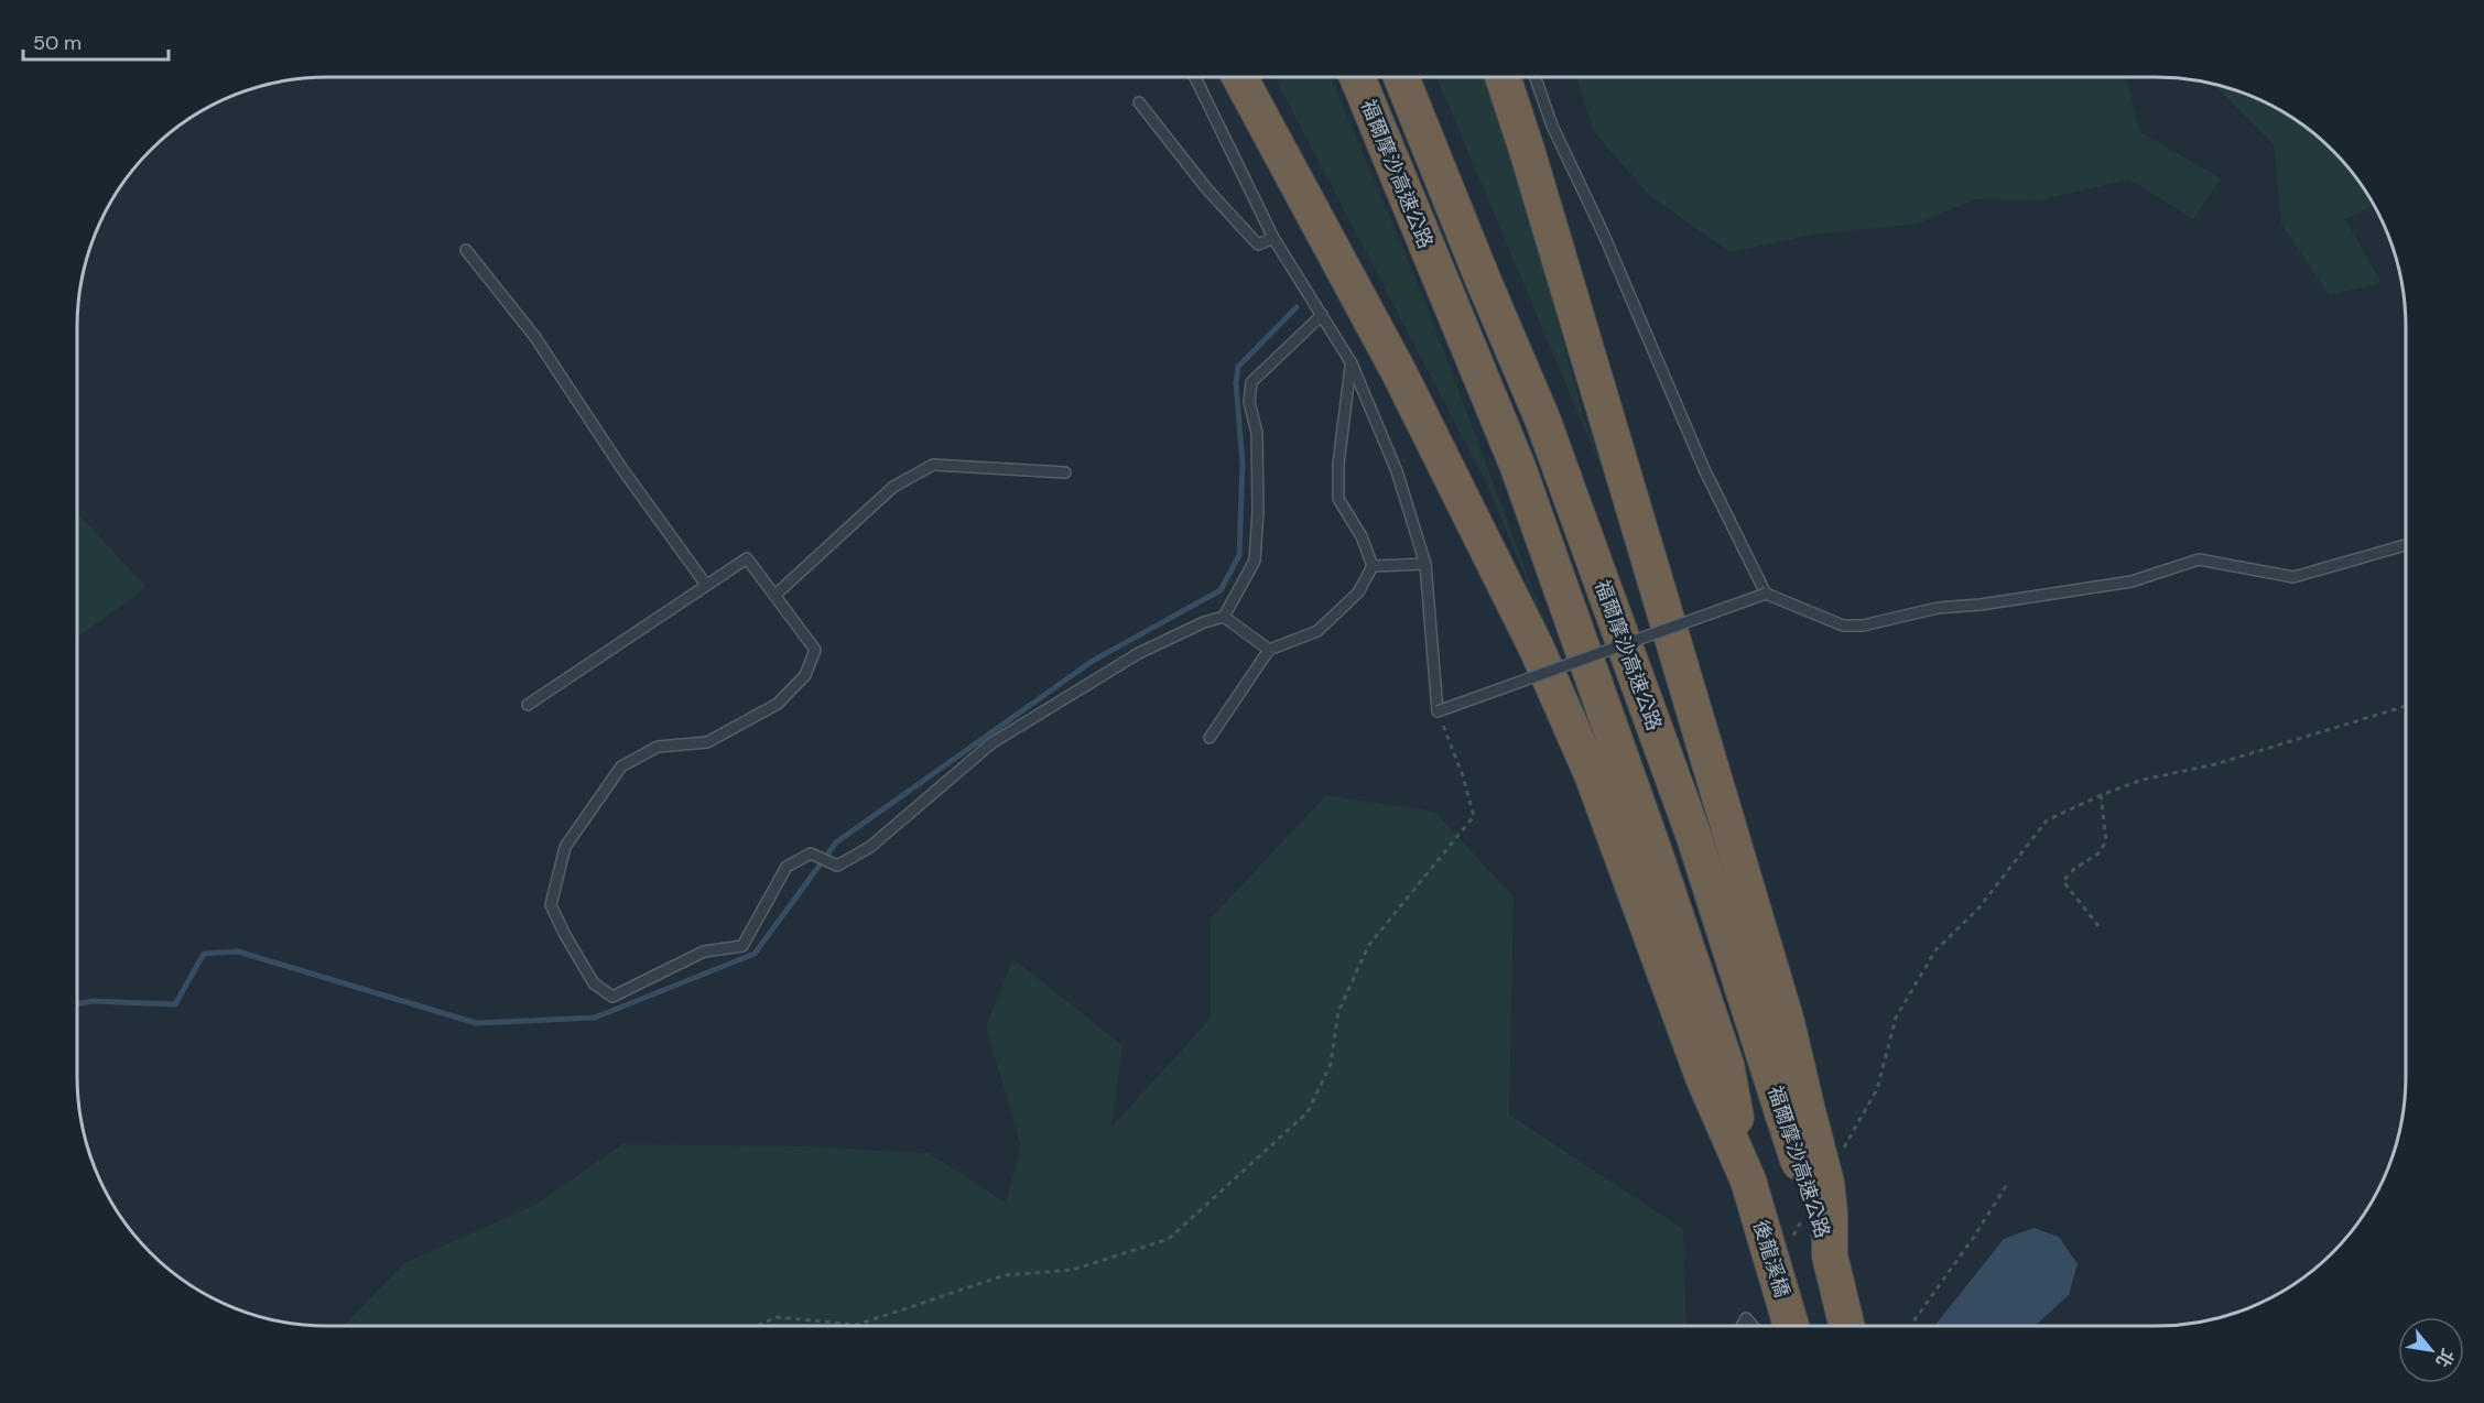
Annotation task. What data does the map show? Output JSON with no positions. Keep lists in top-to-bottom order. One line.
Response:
{"streets":{"highway":["福爾摩沙高速公路","後龍溪橋"]},"crossings":[["福爾摩沙高速公路","後龍溪橋"]],"scale_bar":"50 m","north":"bottom right"}
